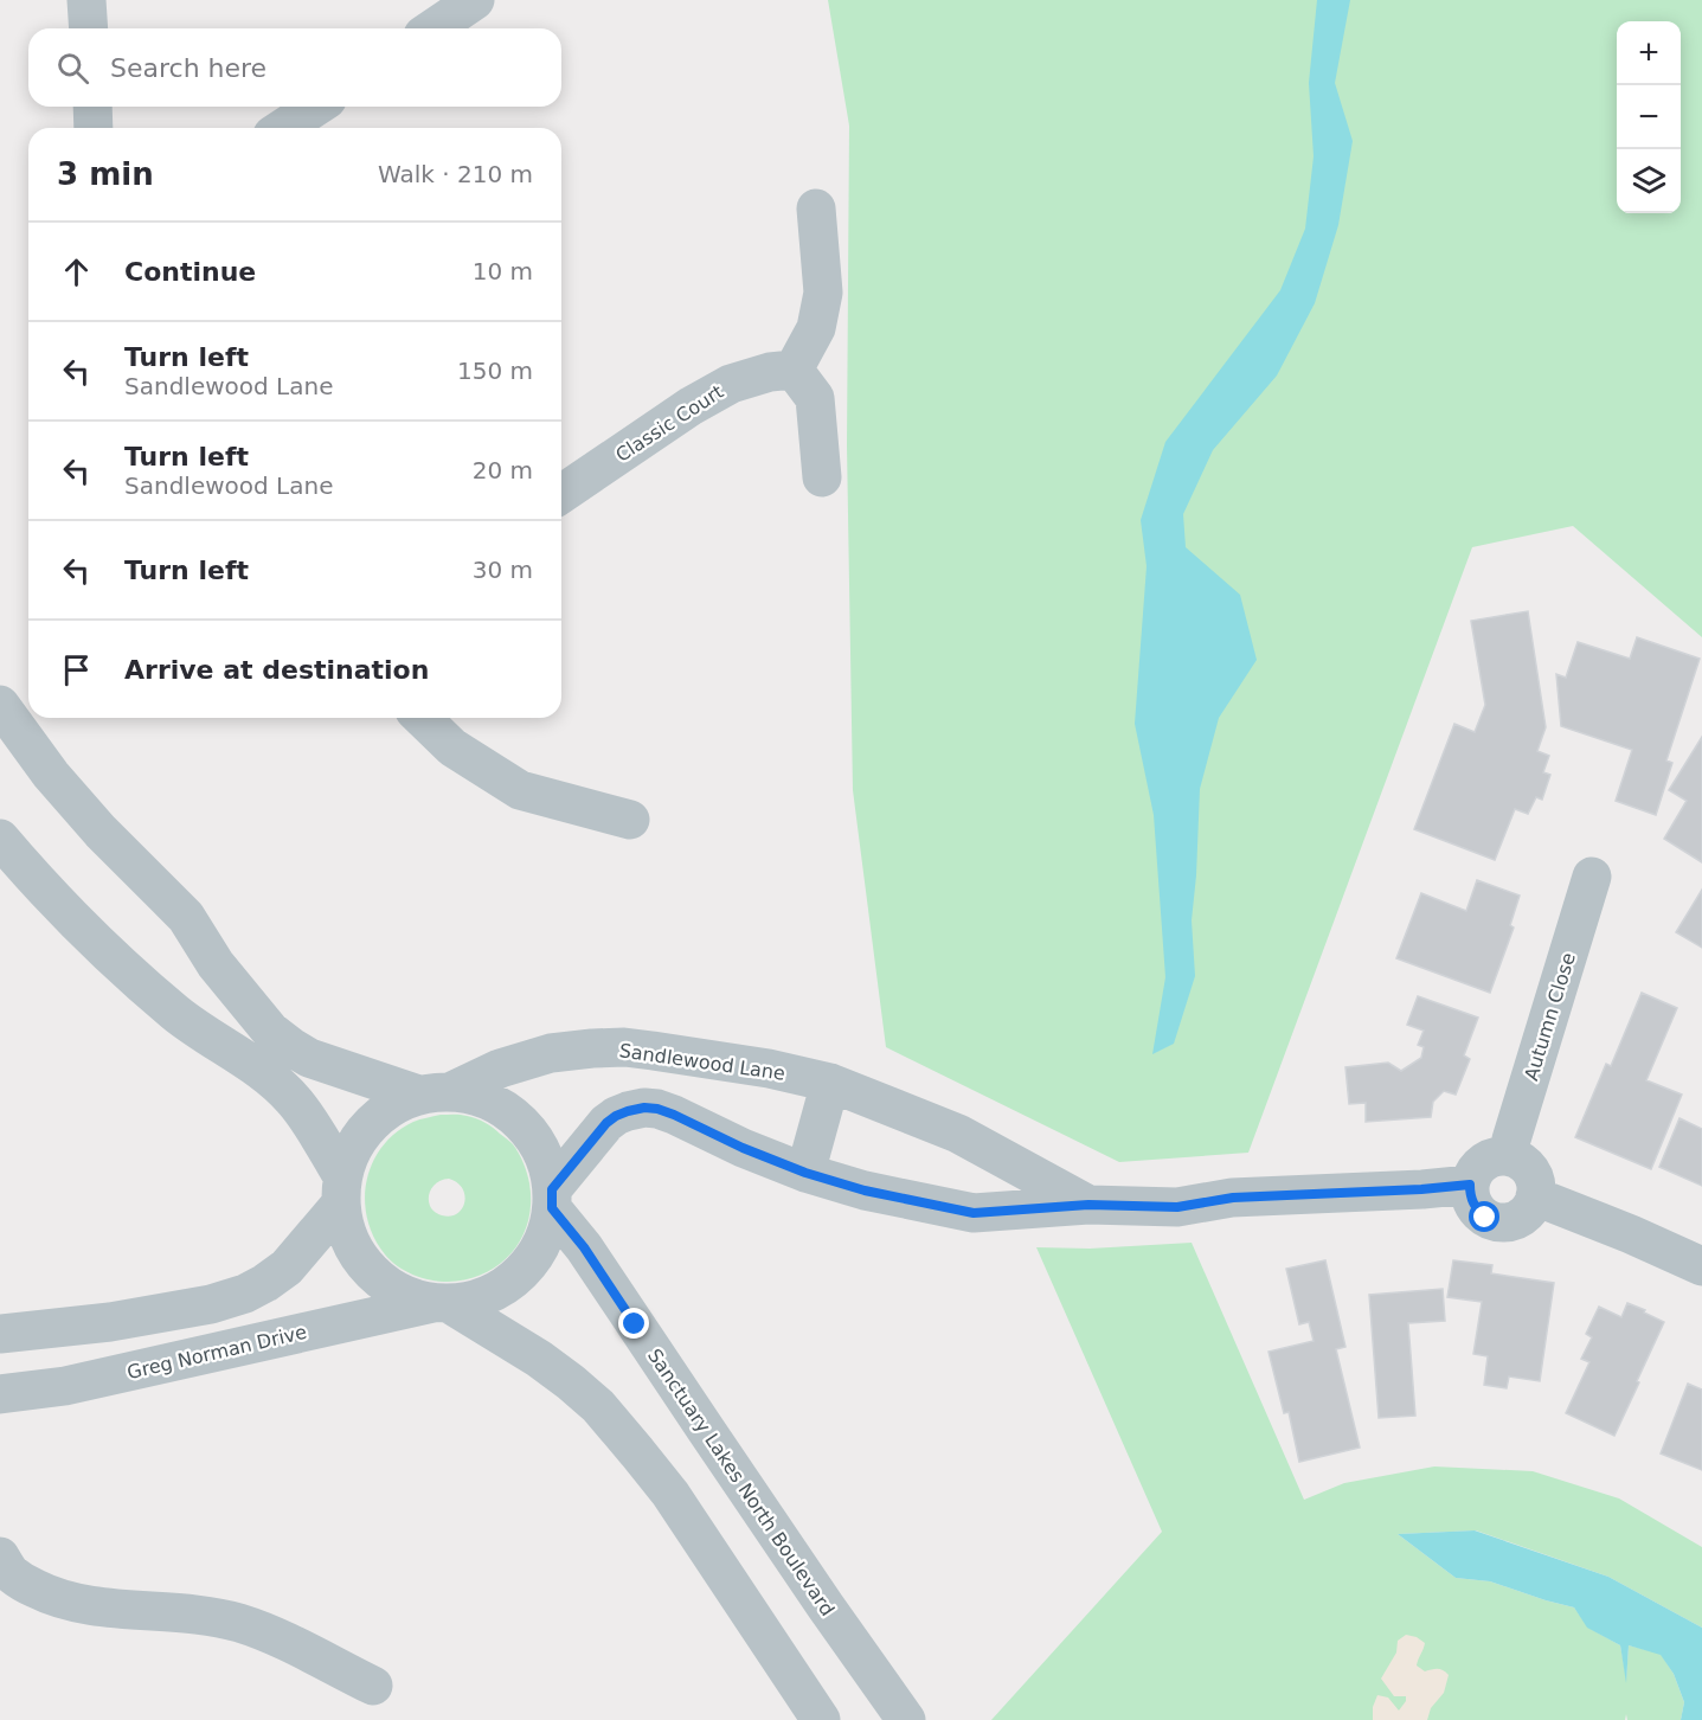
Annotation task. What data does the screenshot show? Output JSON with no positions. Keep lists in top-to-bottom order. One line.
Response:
{"streets":{"street":["Classic Court","Autumn Close","Sandlewood Lane","Greg Norman Drive","Sanctuary Lakes North Boulevard"]},"crossings":[["Autumn Close","Sandlewood Lane"],["Sandlewood Lane","Greg Norman Drive"],["Sandlewood Lane","Sanctuary Lakes North Boulevard"],["Greg Norman Drive","Sanctuary Lakes North Boulevard"]],"page":{"map_buttons":["+","−"],"search":"Search here","heading":["3 min","Walk · 210 m"],"list":[["Continue","10 m"],["Turn left","Sandlewood Lane","150 m"],["Turn left","Sandlewood Lane","20 m"],["Turn left","30 m"],"Arrive at destination"]}}
